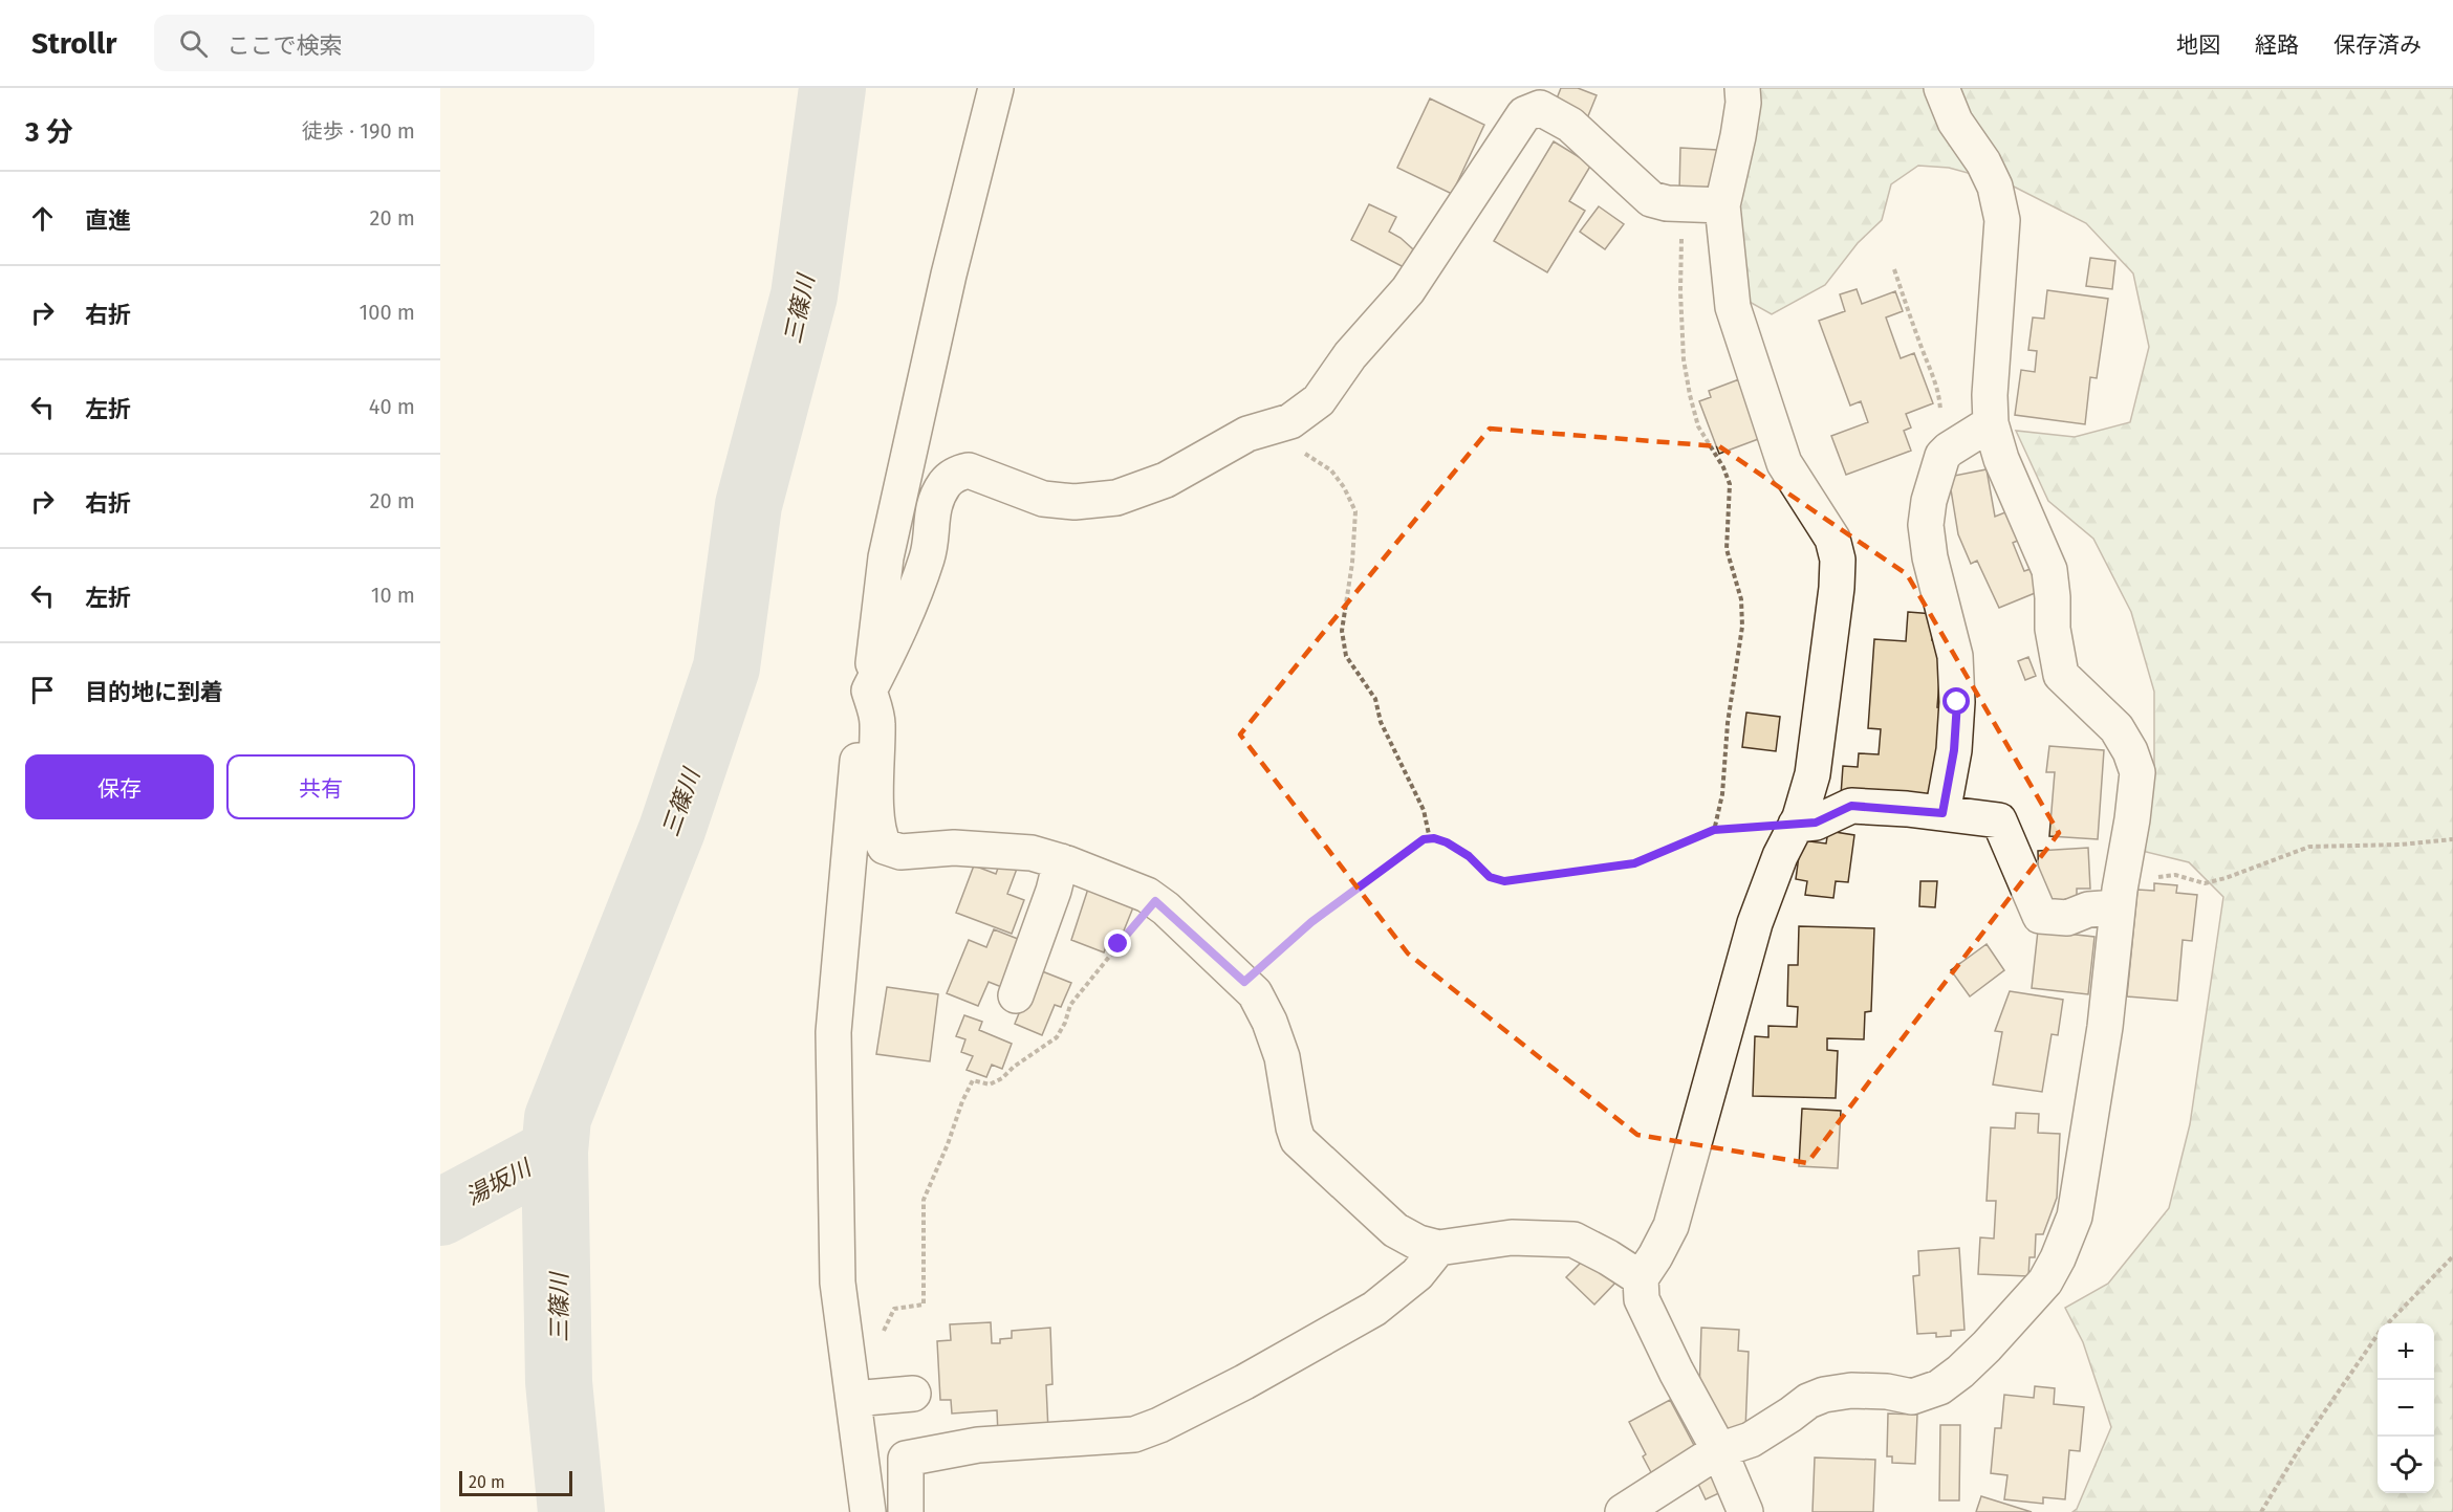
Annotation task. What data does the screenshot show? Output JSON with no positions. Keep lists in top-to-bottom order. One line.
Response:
{"water":["三篠川","湯坂川"],"scale_bar":"20 m","page":{"header":"Strollr","search":"ここで検索","nav":["地図","経路","保存済み"],"heading":["3 分","徒歩 · 190 m"],"list":[["直進","20 m"],["右折","100 m"],["左折","40 m"],["右折","20 m"],["左折","10 m"],"目的地に到着"],"buttons":["保存","共有"],"map_buttons":["+","−"],"scale":"20 m"}}
